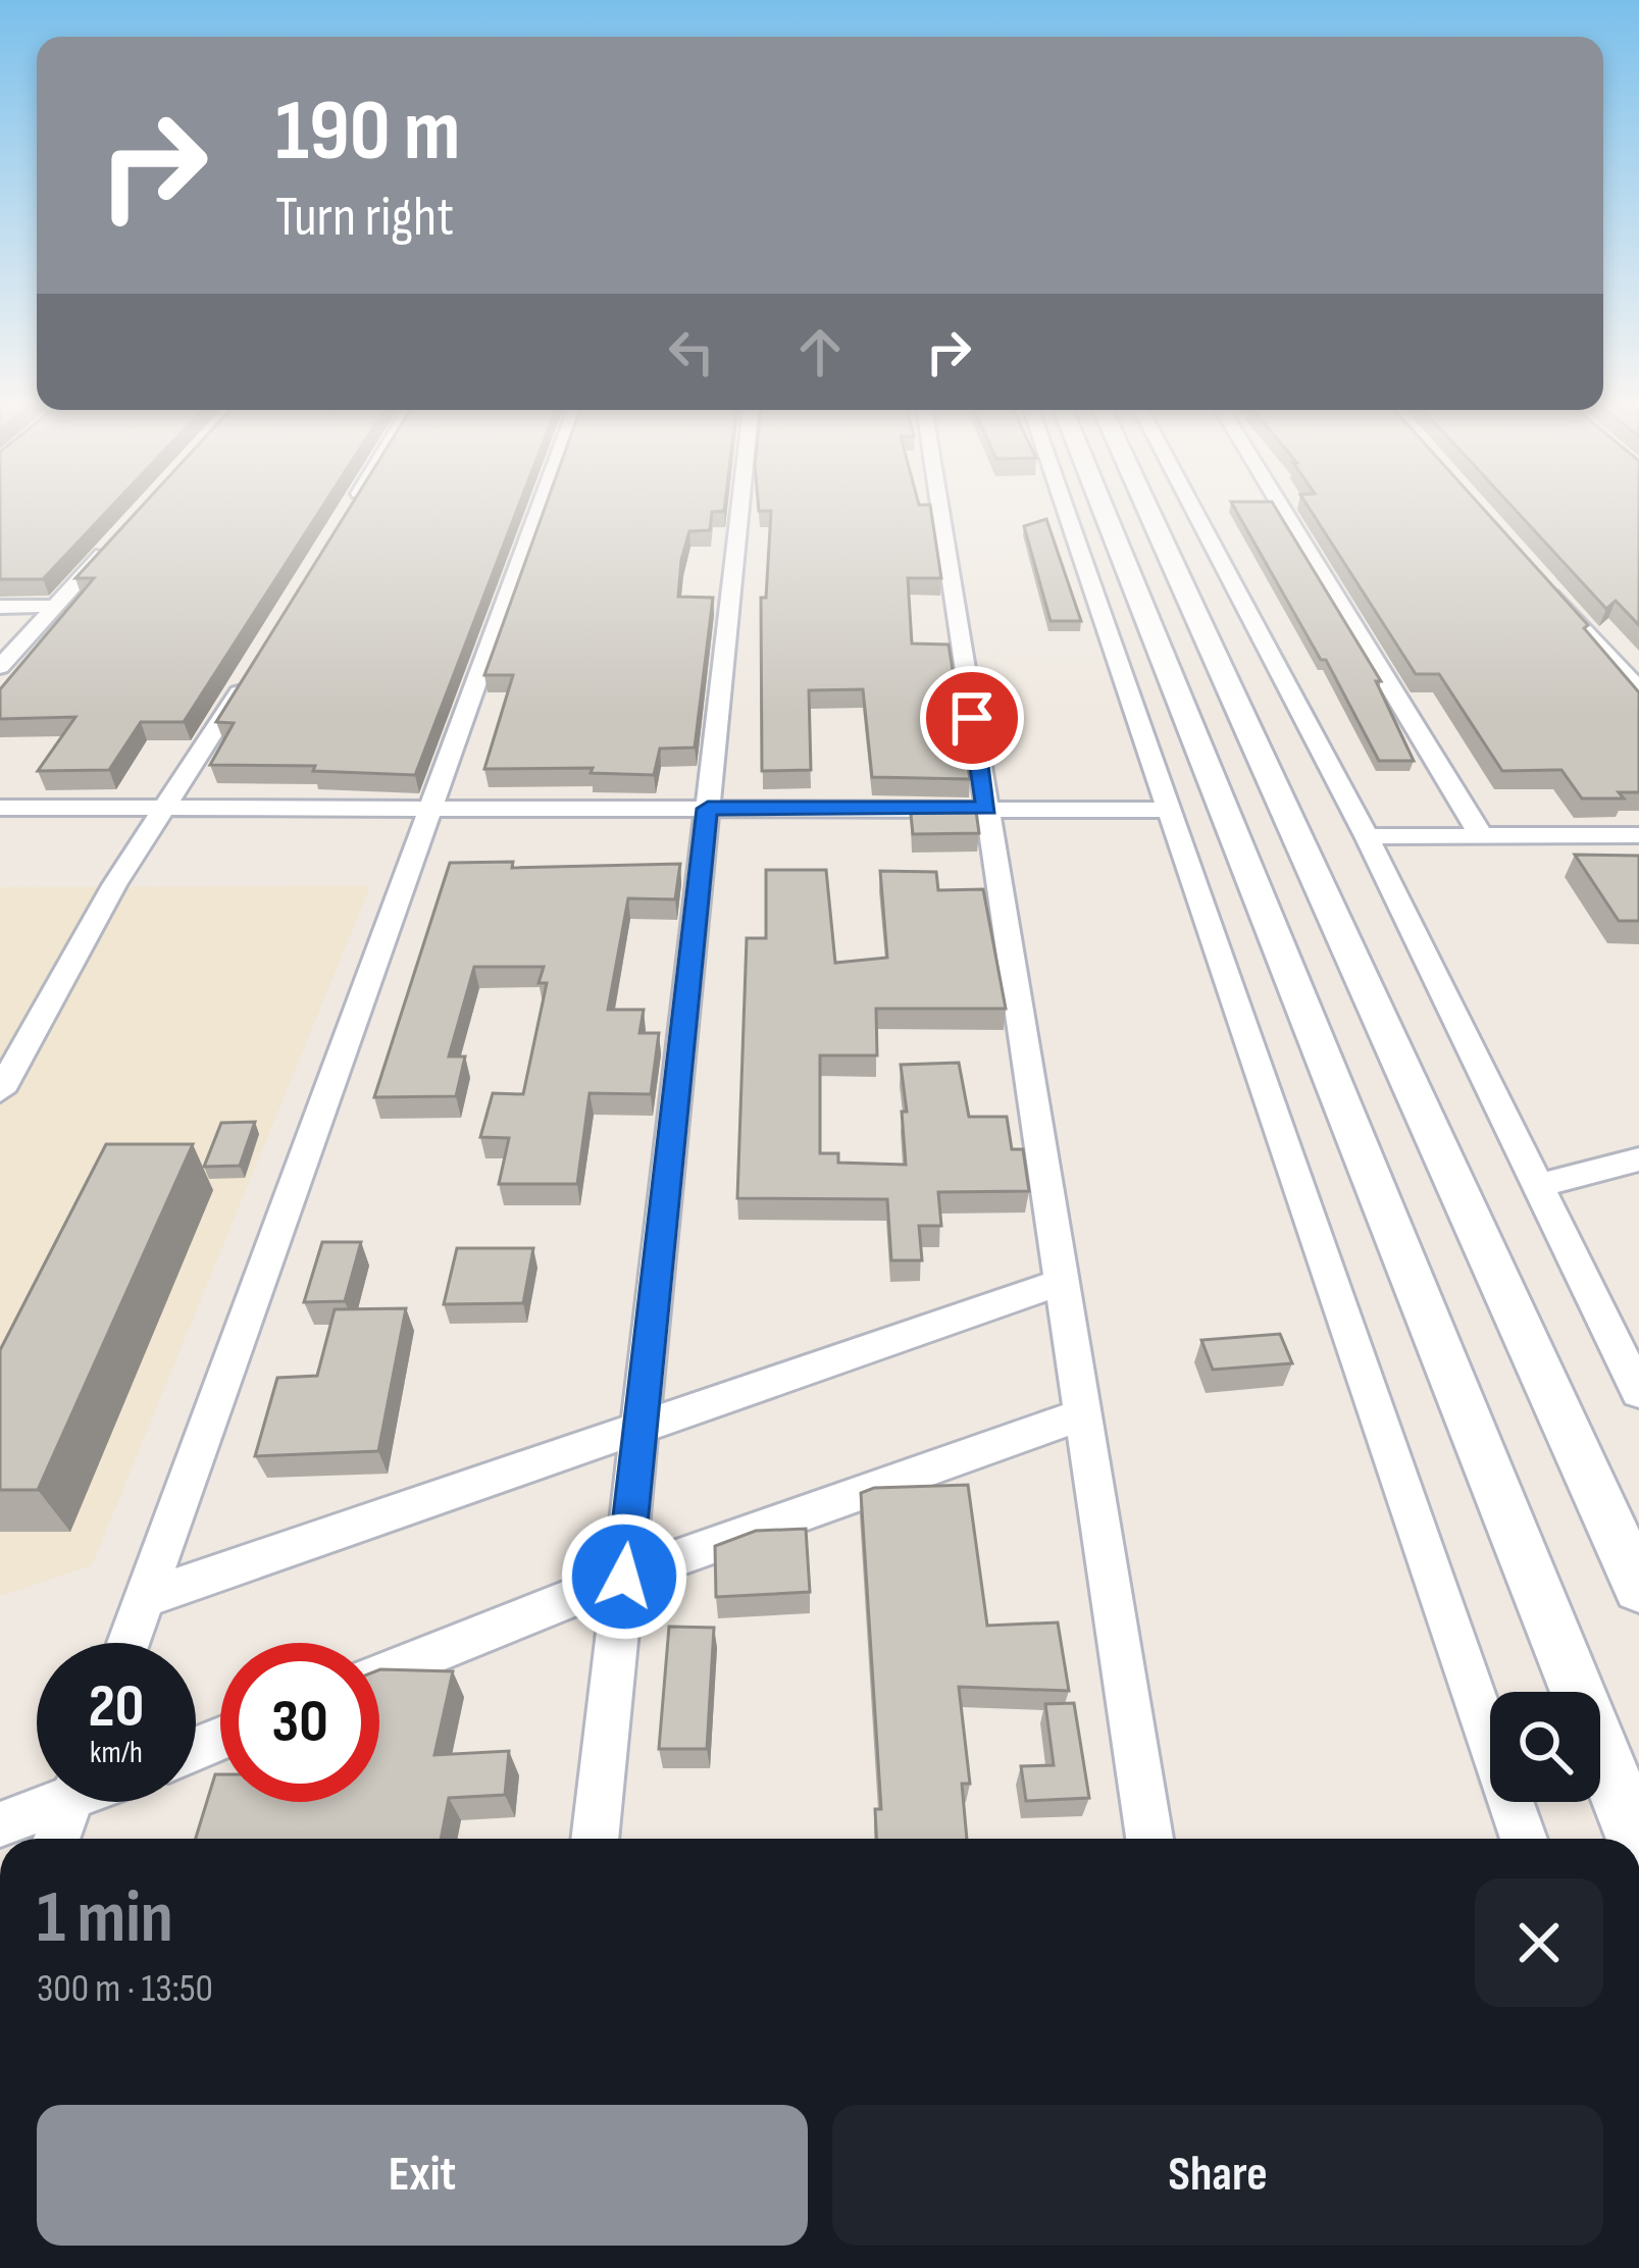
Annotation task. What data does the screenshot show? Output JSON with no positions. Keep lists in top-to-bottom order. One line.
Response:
{"page":{"turn":["190 m","Turn right"],"speed":"20 km/h","limit":"30","heading":["1 min","300 m · 13:50"],"buttons":["Exit","Share"]}}
